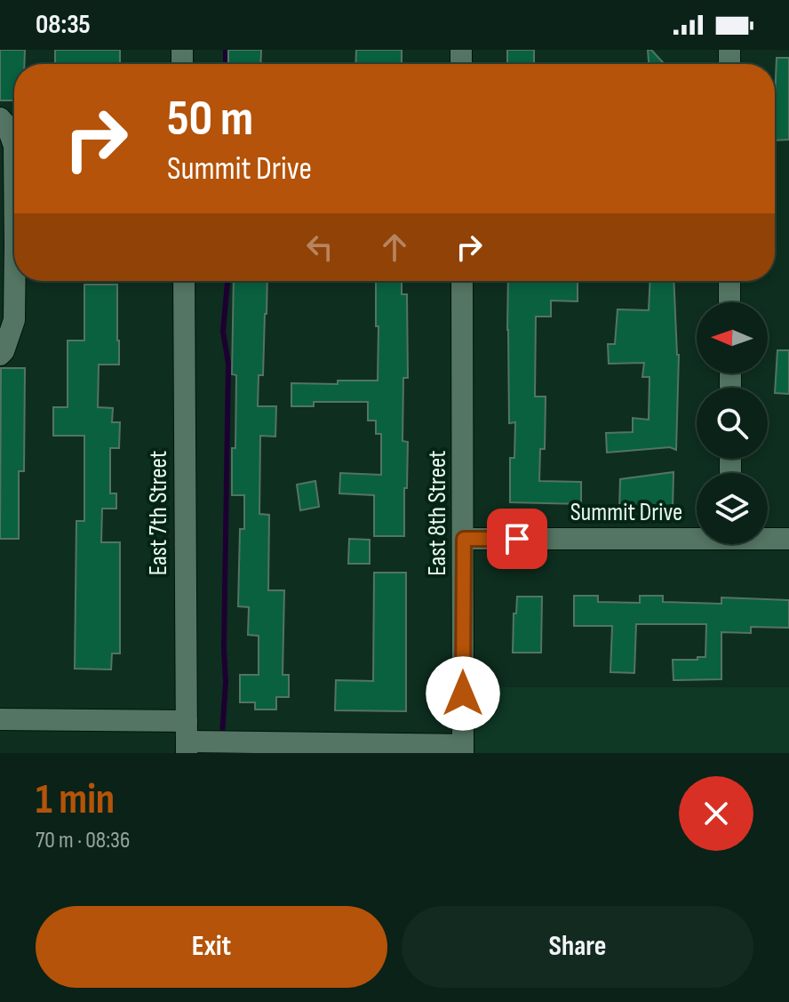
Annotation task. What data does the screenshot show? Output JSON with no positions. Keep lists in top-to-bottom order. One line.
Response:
{"streets":{"street":["Summit Drive","East 7th Street","East 8th Street"]},"crossings":[["Summit Drive","East 8th Street"]],"north":"left","page":{"status":"08:35","turn":["50 m","Summit Drive"],"heading":["1 min","70 m · 08:36"],"buttons":["Exit","Share"]}}
